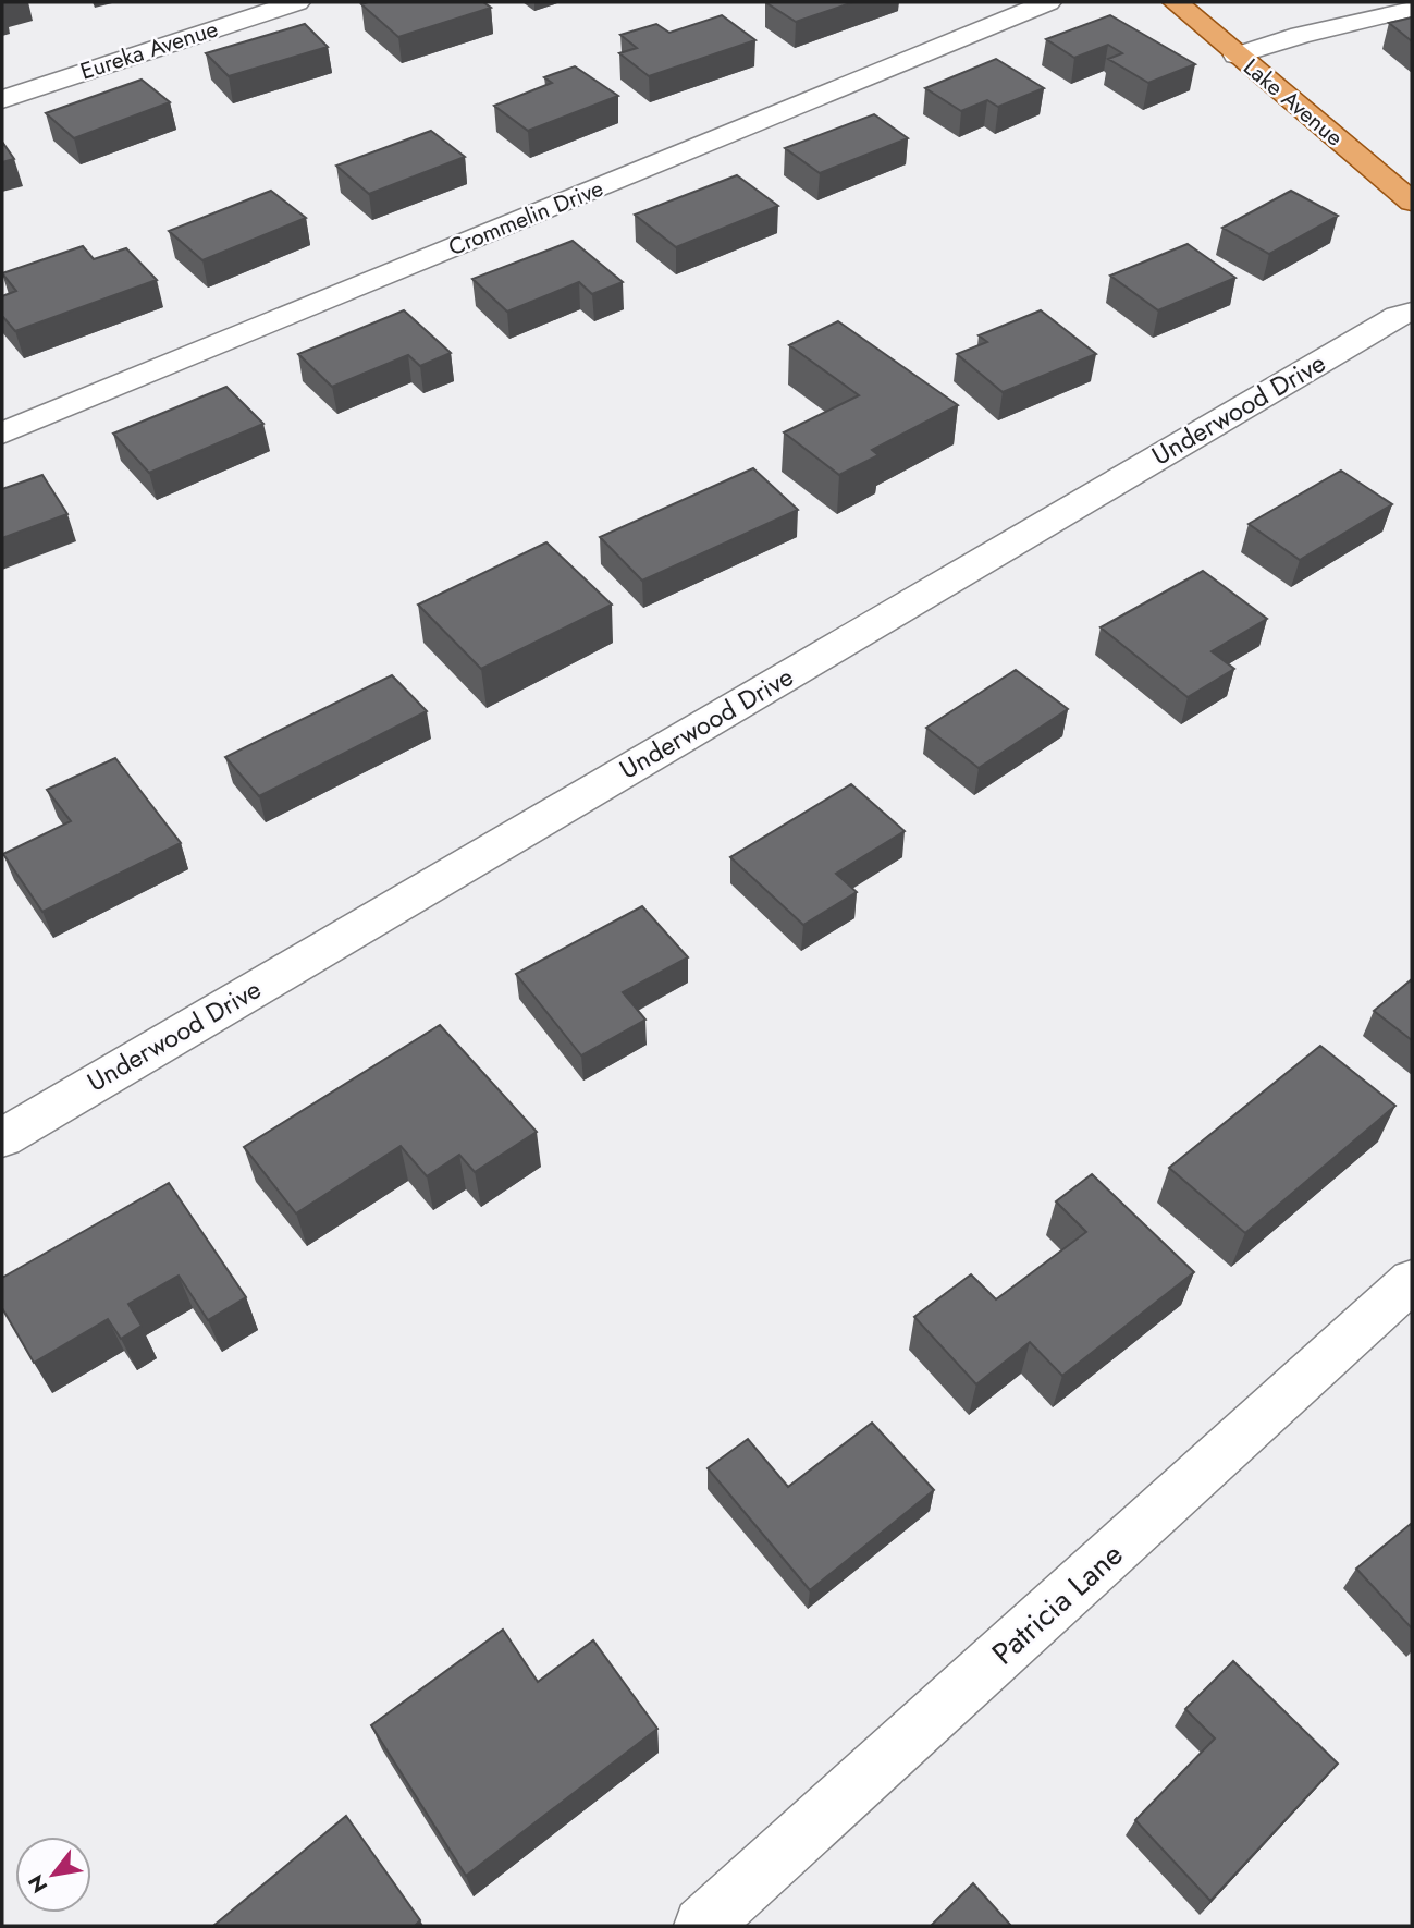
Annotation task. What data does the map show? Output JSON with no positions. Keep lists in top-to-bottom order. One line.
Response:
{"streets":{"main road":["Lake Avenue"],"street":["Eureka Avenue","Crommelin Drive","Underwood Drive","Patricia Lane"]},"north":"bottom left"}
